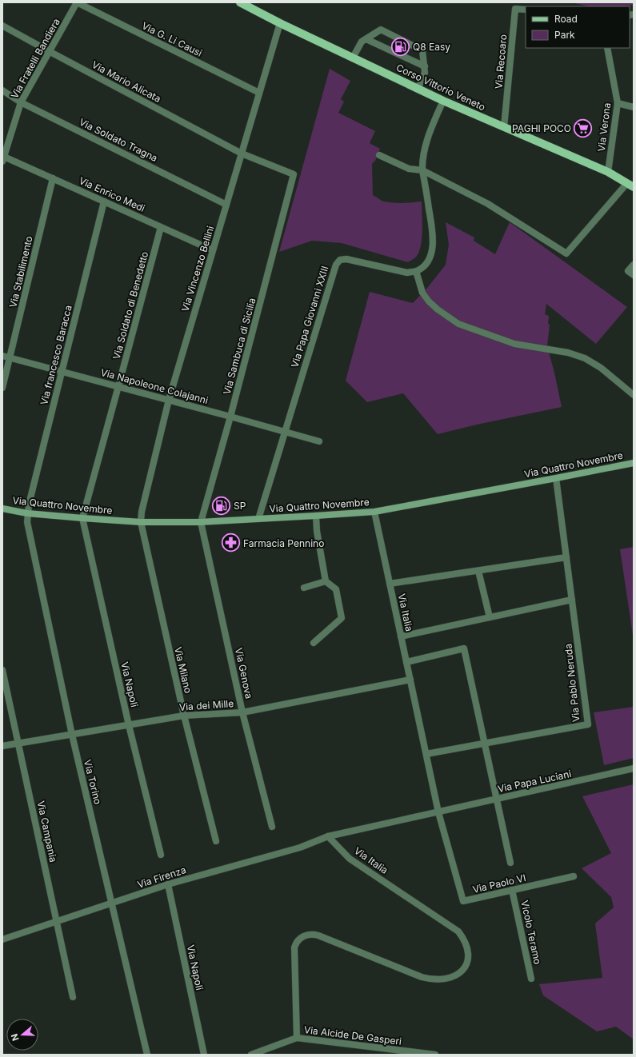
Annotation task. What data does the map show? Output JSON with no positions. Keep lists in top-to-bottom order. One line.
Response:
{"streets":{"main road":["Corso Vittorio Veneto"],"street":["Via G. Li Causi","Via Fratelli Bandiera","Via Recoaro","Via Mario Alicata","Via Verona","Via Soldato Tragna","Via Enrico Medi","Via Vincenzo Bellini","Via Stabilimento","Via Soldato di Benedetto","Via Papa Giovanni XXIII","Via Sambuca di Sicilia","Via francesco Baracca","Via Napoleone Colajanni","Via Quattro Novembre","Via Italia","Via Milano","Via Genova","Via Pablo Neruda","Via Napoli","Via dei Mille","Via Papa Luciani","Via Torino","Via Campania","Via Firenza","Via Paolo VI","Vicolo Teramo","Via Alcide De Gasperi"]},"crossings":[["Via G. Li Causi","Via Fratelli Bandiera"],["Via G. Li Causi","Via Vincenzo Bellini"],["Via Fratelli Bandiera","Via Mario Alicata"],["Via Fratelli Bandiera","Via Soldato Tragna"],["Via Fratelli Bandiera","Via Enrico Medi"],["Via Recoaro","Corso Vittorio Veneto"],["Via Mario Alicata","Via Vincenzo Bellini"],["Via Mario Alicata","Via Sambuca di Sicilia"],["Corso Vittorio Veneto","Via Verona"],["Corso Vittorio Veneto","Via Vincenzo Bellini"],["Via Soldato Tragna","Via Vincenzo Bellini"],["Via Enrico Medi","Via Vincenzo Bellini"],["Via Enrico Medi","Via Stabilimento"],["Via Enrico Medi","Via Soldato di Benedetto"],["Via Enrico Medi","Via francesco Baracca"],["Via Vincenzo Bellini","Via Napoleone Colajanni"],["Via Vincenzo Bellini","Via Quattro Novembre"],["Via Vincenzo Bellini","Via Milano"],["Via Stabilimento","Via Napoleone Colajanni"],["Via Soldato di Benedetto","Via Napoleone Colajanni"],["Via Soldato di Benedetto","Via Quattro Novembre"],["Via Soldato di Benedetto","Via Napoli"],["Via Papa Giovanni XXIII","Via Napoleone Colajanni"],["Via Papa Giovanni XXIII","Via Quattro Novembre"],["Via Sambuca di Sicilia","Via Napoleone Colajanni"],["Via Sambuca di Sicilia","Via Quattro Novembre"],["Via Sambuca di Sicilia","Via Genova"],["Via francesco Baracca","Via Napoleone Colajanni"],["Via francesco Baracca","Via Quattro Novembre"],["Via francesco Baracca","Via Torino"],["Via Quattro Novembre","Via Italia"],["Via Quattro Novembre","Via Milano"],["Via Quattro Novembre","Via Genova"],["Via Quattro Novembre","Via Pablo Neruda"],["Via Quattro Novembre","Via Napoli"],["Via Quattro Novembre","Via Torino"],["Via Italia","Via Pablo Neruda"],["Via Italia","Via dei Mille"],["Via Italia","Via Papa Luciani"],["Via Italia","Via Firenza"],["Via Italia","Via Paolo VI"],["Via Italia","Via Alcide De Gasperi"],["Via Milano","Via dei Mille"],["Via Genova","Via dei Mille"],["Via Napoli","Via dei Mille"],["Via Napoli","Via Firenza"],["Via dei Mille","Via Torino"],["Via dei Mille","Via Campania"],["Via Papa Luciani","Via Paolo VI"],["Via Torino","Via Firenza"],["Via Campania","Via Firenza"],["Via Paolo VI","Vicolo Teramo"]],"places":{"fuel station":["Q8 Easy","SP"],"supermarket":["PAGHI POCO"],"pharmacy":["Farmacia Pennino"]},"legend":["Road","Park"],"north":"left"}
